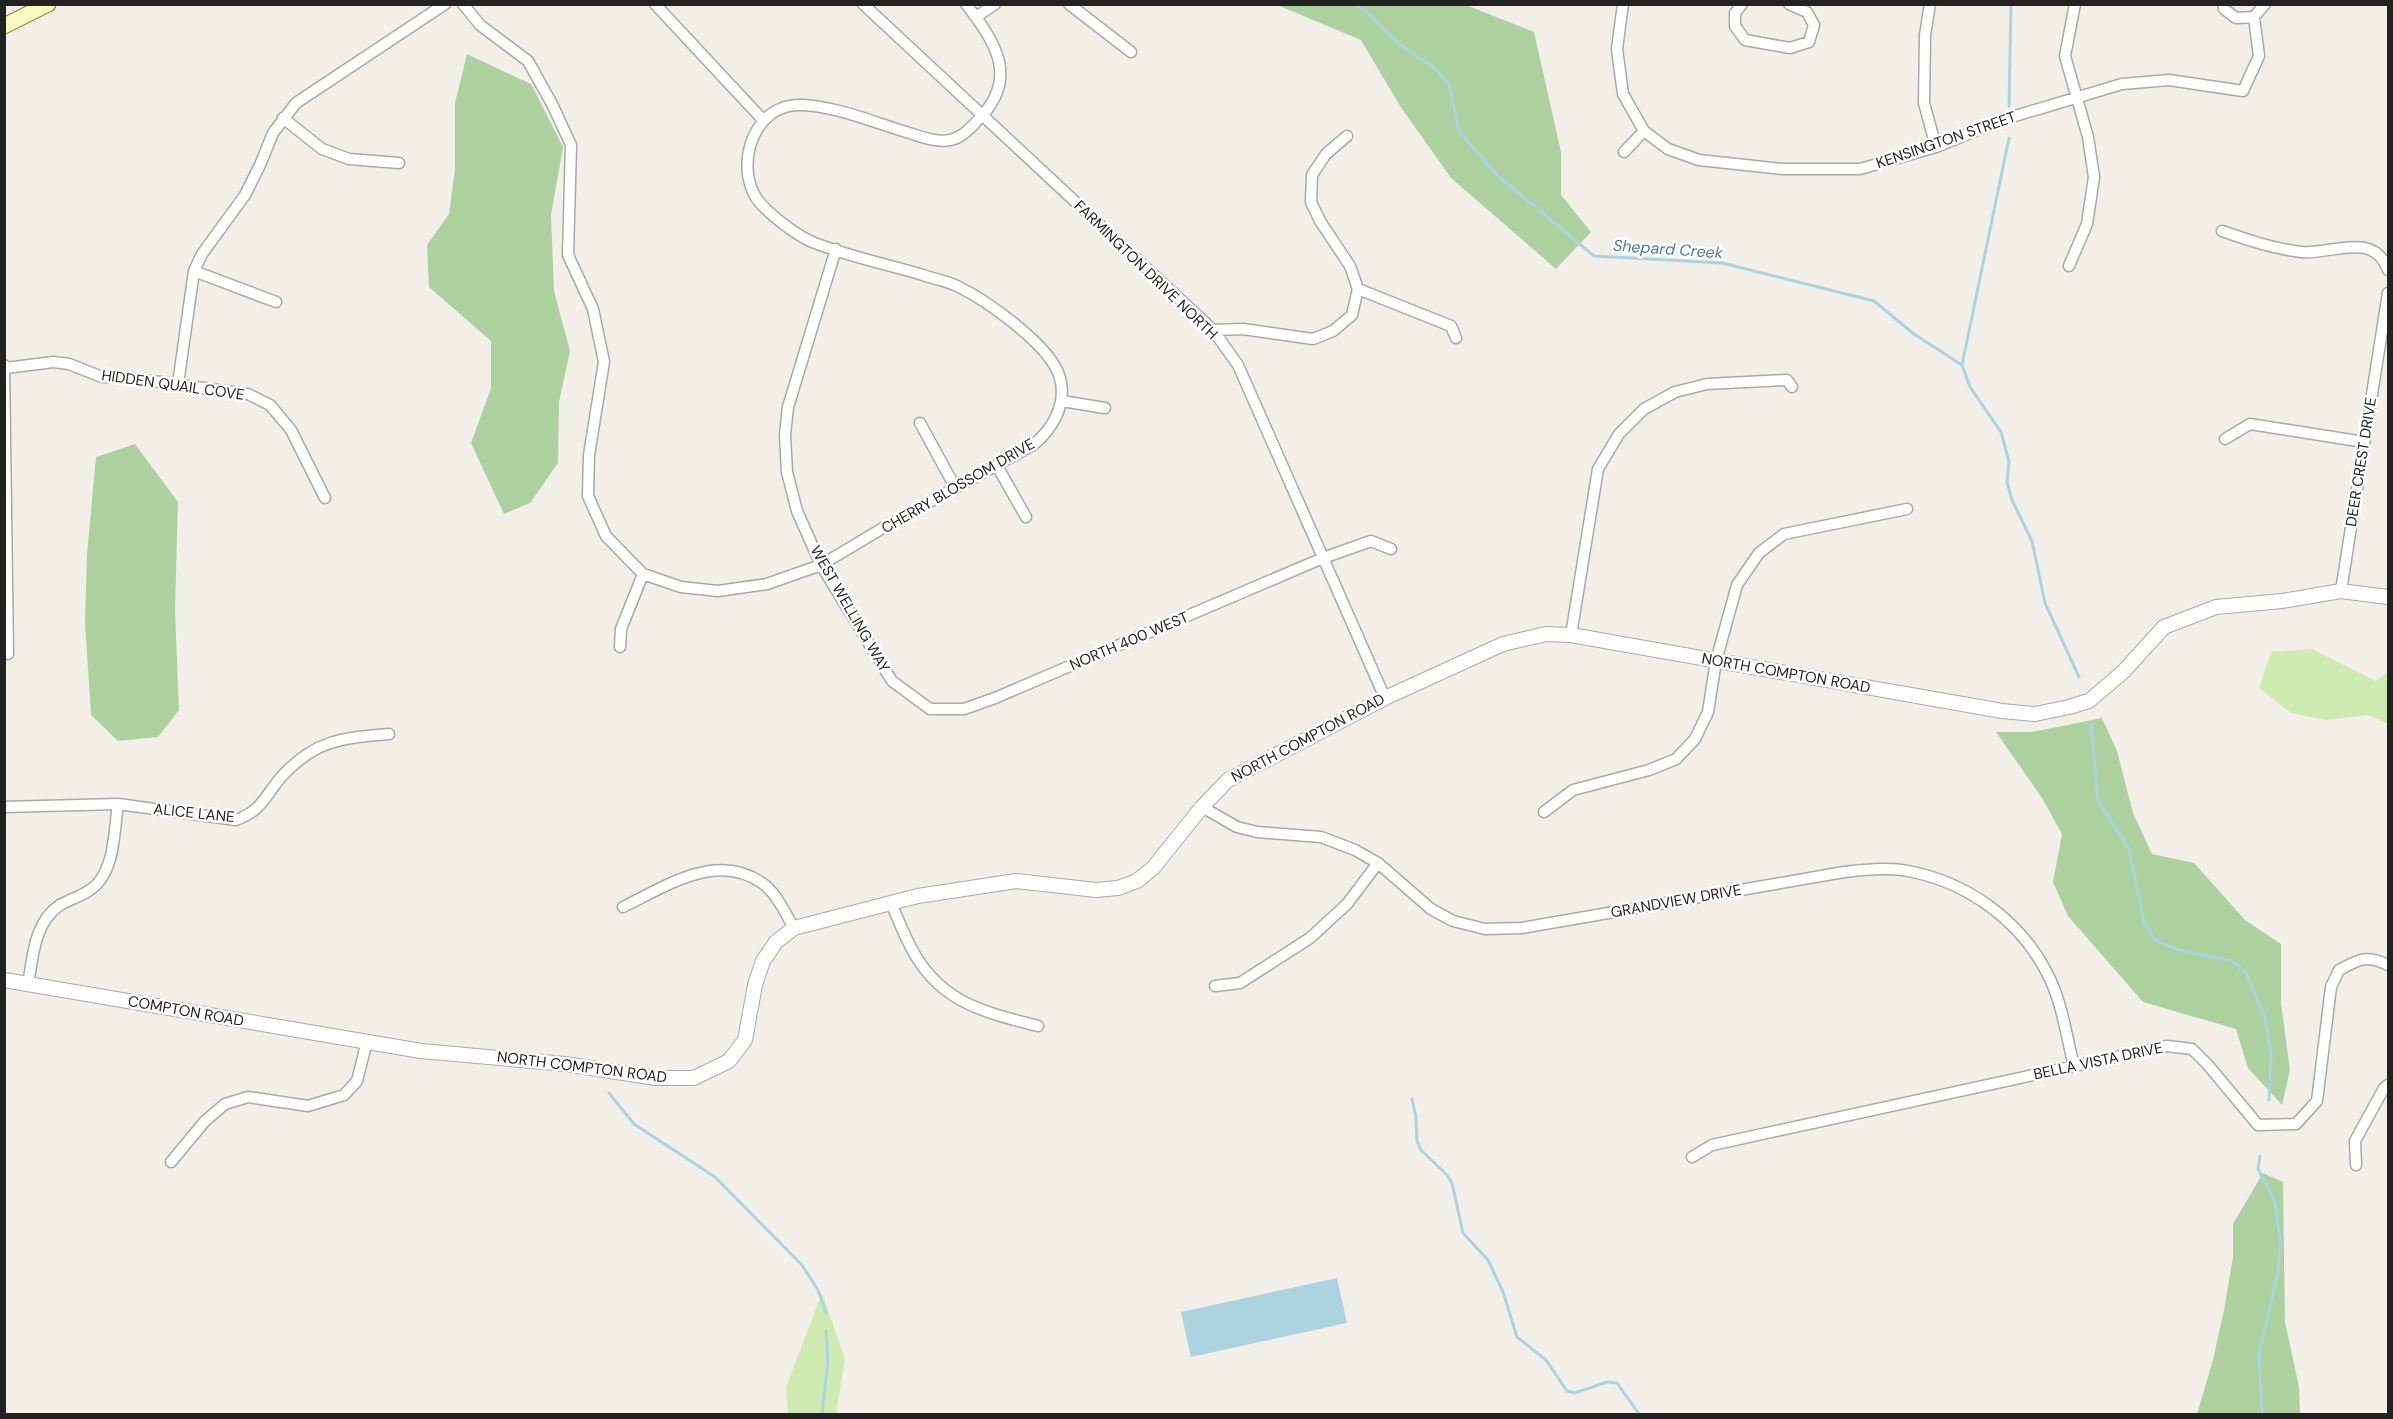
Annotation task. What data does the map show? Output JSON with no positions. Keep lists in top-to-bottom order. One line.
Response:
{"streets":{"street":["KENSINGTON STREET","FARMINGTON DRIVE NORTH","HIDDEN QUAIL COVE","DEER CREST DRIVE","CHERRY BLOSSOM DRIVE","WEST WELLING WAY","NORTH 400 WEST","NORTH COMPTON ROAD","ALICE LANE","GRANDVIEW DRIVE","COMPTON ROAD","BELLA VISTA DRIVE"]},"crossings":[["FARMINGTON DRIVE NORTH","NORTH 400 WEST"],["FARMINGTON DRIVE NORTH","NORTH COMPTON ROAD"],["DEER CREST DRIVE","NORTH COMPTON ROAD"],["CHERRY BLOSSOM DRIVE","WEST WELLING WAY"],["WEST WELLING WAY","NORTH 400 WEST"],["NORTH COMPTON ROAD","GRANDVIEW DRIVE"],["NORTH COMPTON ROAD","COMPTON ROAD"],["GRANDVIEW DRIVE","BELLA VISTA DRIVE"]],"water":["Shepard Creek"]}
